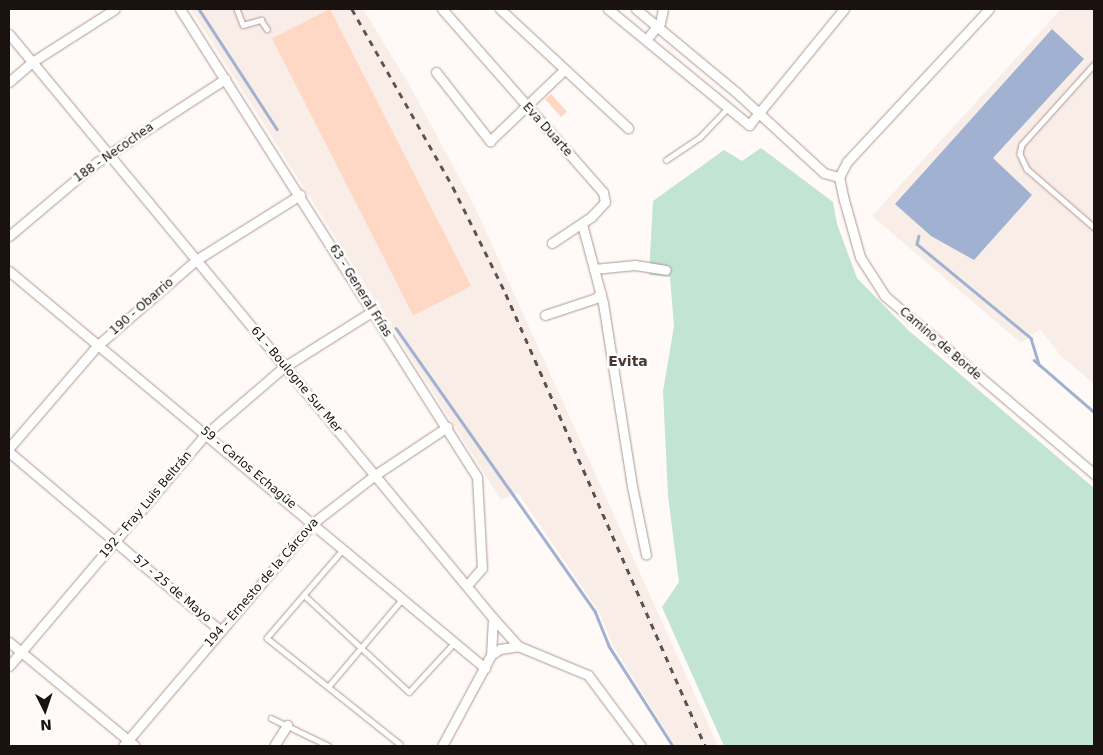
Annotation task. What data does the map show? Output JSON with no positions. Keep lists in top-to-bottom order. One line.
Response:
{"streets":{"street":["Eva Duarte","188 - Necochea","63 - General Frías","190 - Obarrio","Camino de Borde","61 - Boulogne Sur Mer","59 - Carlos Echagüe","192 - Fray Luis Beltrán","194 - Ernesto de la Cárcova","57 - 25 de Mayo"]},"crossings":[["188 - Necochea","63 - General Frías"],["188 - Necochea","61 - Boulogne Sur Mer"],["63 - General Frías","190 - Obarrio"],["63 - General Frías","61 - Boulogne Sur Mer"],["63 - General Frías","192 - Fray Luis Beltrán"],["63 - General Frías","194 - Ernesto de la Cárcova"],["190 - Obarrio","61 - Boulogne Sur Mer"],["190 - Obarrio","59 - Carlos Echagüe"],["190 - Obarrio","57 - 25 de Mayo"],["61 - Boulogne Sur Mer","192 - Fray Luis Beltrán"],["61 - Boulogne Sur Mer","194 - Ernesto de la Cárcova"],["59 - Carlos Echagüe","192 - Fray Luis Beltrán"],["59 - Carlos Echagüe","194 - Ernesto de la Cárcova"],["192 - Fray Luis Beltrán","57 - 25 de Mayo"],["194 - Ernesto de la Cárcova","57 - 25 de Mayo"]],"districts":["Evita"],"north":"bottom"}
